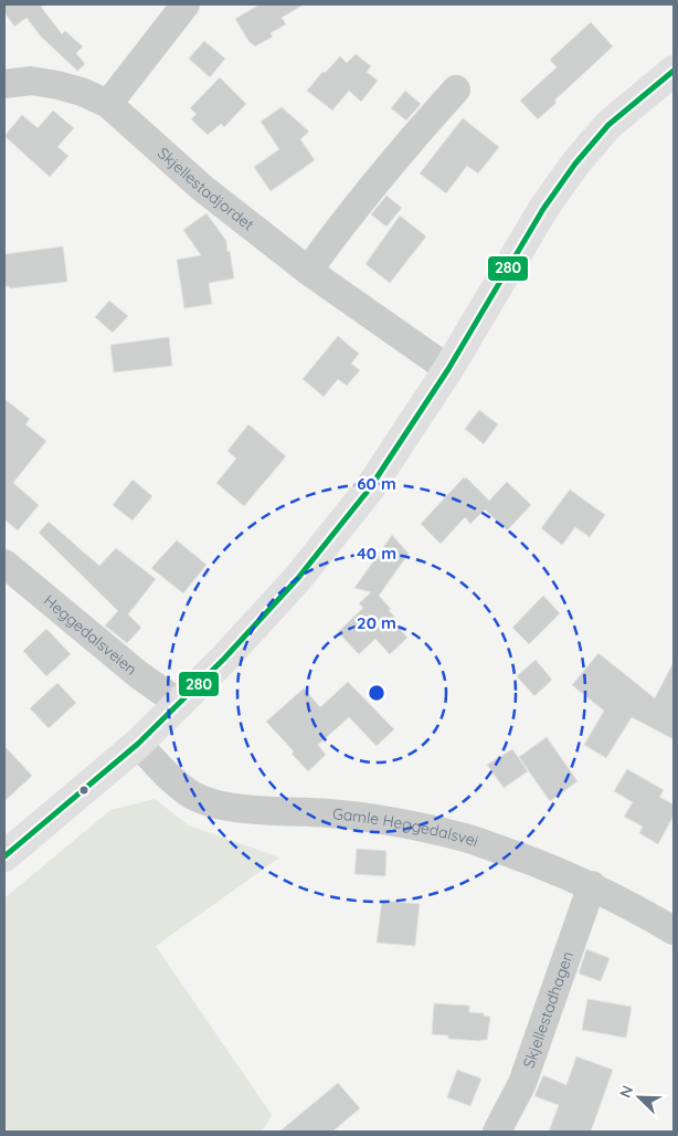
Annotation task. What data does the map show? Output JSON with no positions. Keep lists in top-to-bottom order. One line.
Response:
{"streets":{"street":["Skjellestadjordet","Heggedalsveien","Gamle Heggedalsvei","Skjellestadhagen"]},"crossings":[["Gamle Heggedalsvei","Skjellestadhagen"]],"lines":["transit line 280"],"north":"top left","rings":["60 m","40 m","20 m"]}
